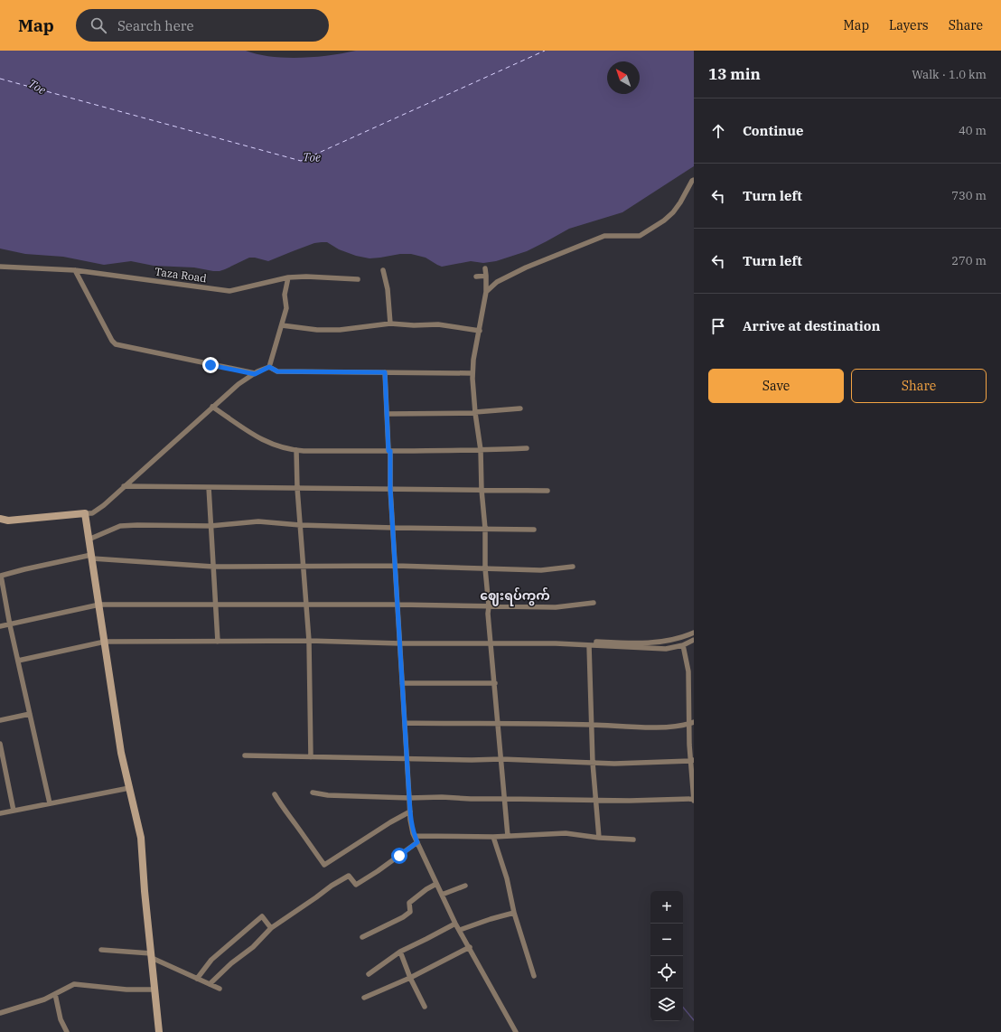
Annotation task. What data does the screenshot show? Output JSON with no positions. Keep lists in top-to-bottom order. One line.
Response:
{"streets":{"street":["Taza Road"]},"districts":["ဈေးရပ်ကွက်"],"water":["Toe"],"north":"top left","page":{"header":"Map","search":"Search here","nav":["Map","Layers","Share"],"heading":["13 min","Walk · 1.0 km"],"list":[["Continue","40 m"],["Turn left","730 m"],["Turn left","270 m"],"Arrive at destination"],"buttons":["Save","Share"],"map_buttons":["+","−"]}}
